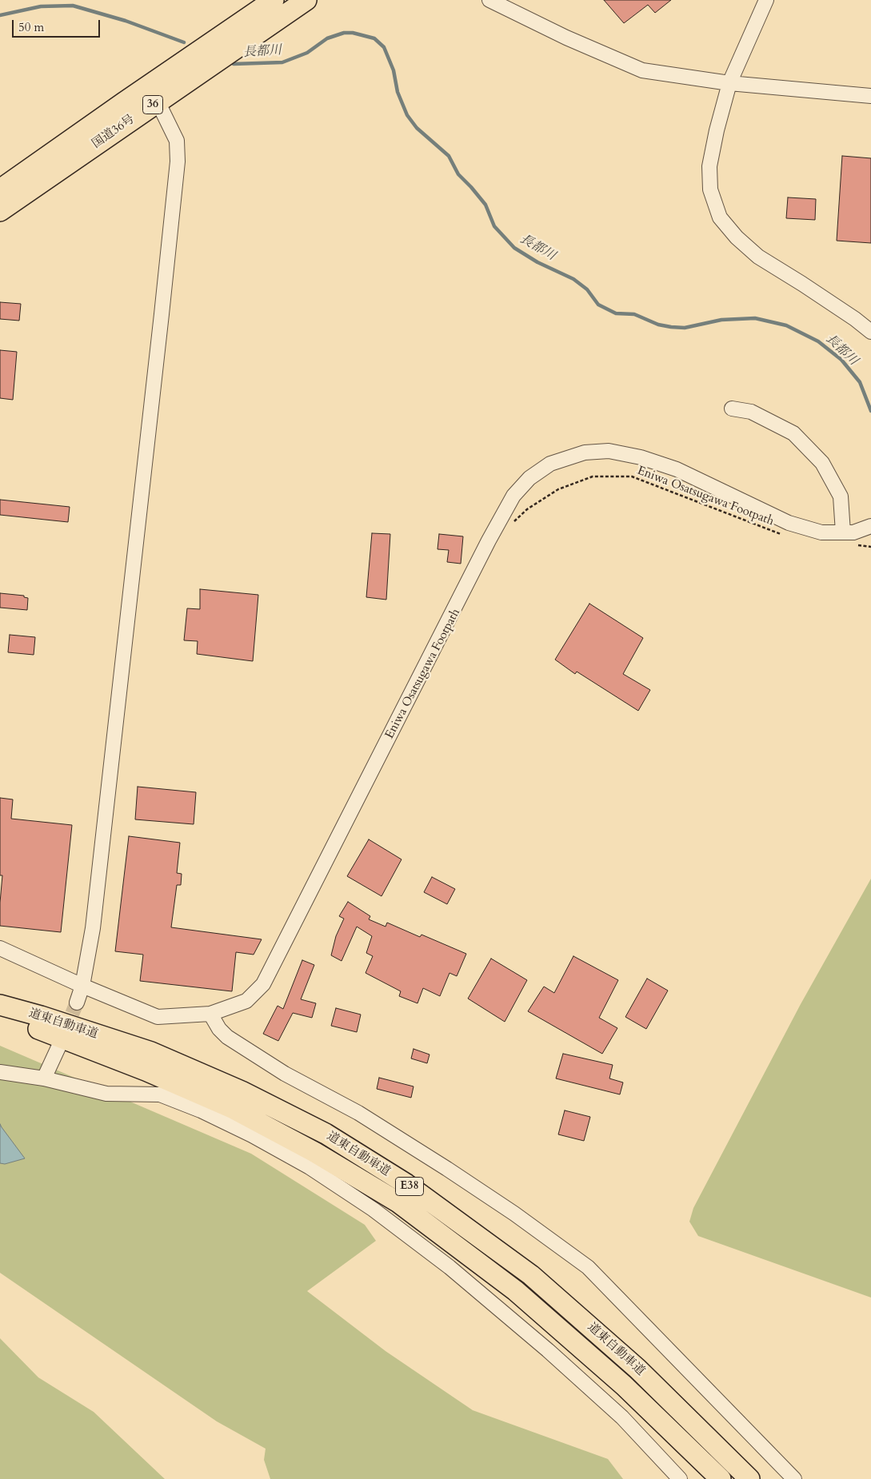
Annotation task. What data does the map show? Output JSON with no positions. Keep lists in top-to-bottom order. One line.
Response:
{"streets":{"highway":["36","国道36号","道東自動車道","E38"],"path":["Eniwa Osatsugawa Footpath"]},"water":["長都川"],"scale_bar":"50 m"}
